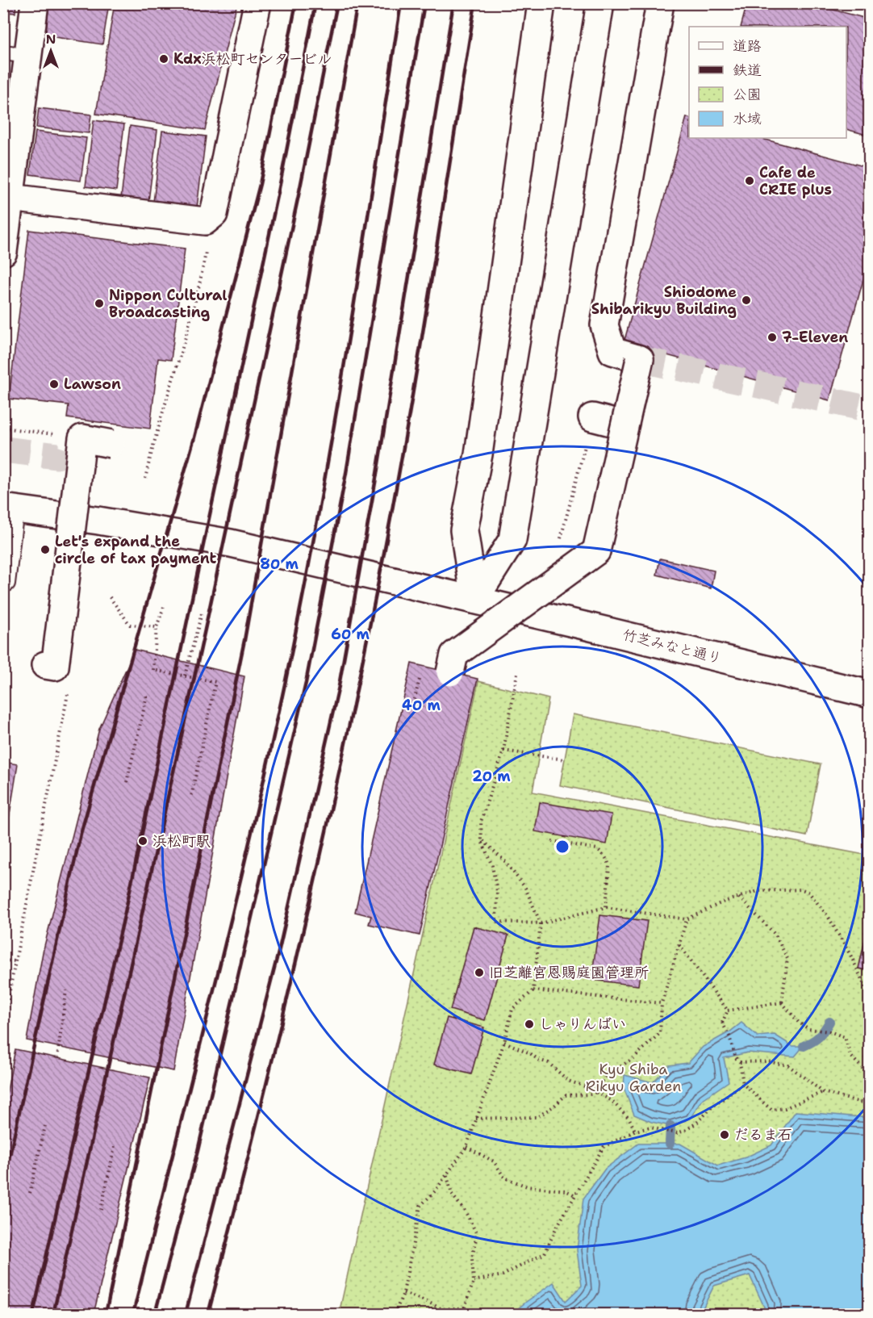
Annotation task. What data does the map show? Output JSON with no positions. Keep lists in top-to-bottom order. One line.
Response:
{"streets":{"street":["竹芝みなと通り"]},"parks":["Kyu Shiba Rikyu Garden"],"places":["Kdx浜松町センタービル","Cafe de CRIE plus","Shiodome Shibarikyu Building","Nippon Cultural Broadcasting","7-Eleven","Lawson","Let's expand the circle of tax payment","浜松町駅","旧芝離宮恩賜庭園管理所","しゃりんばい","だるま石"],"legend":["道路","鉄道","公園","水域"],"north":"top","rings":["80 m","60 m","40 m","20 m"]}
